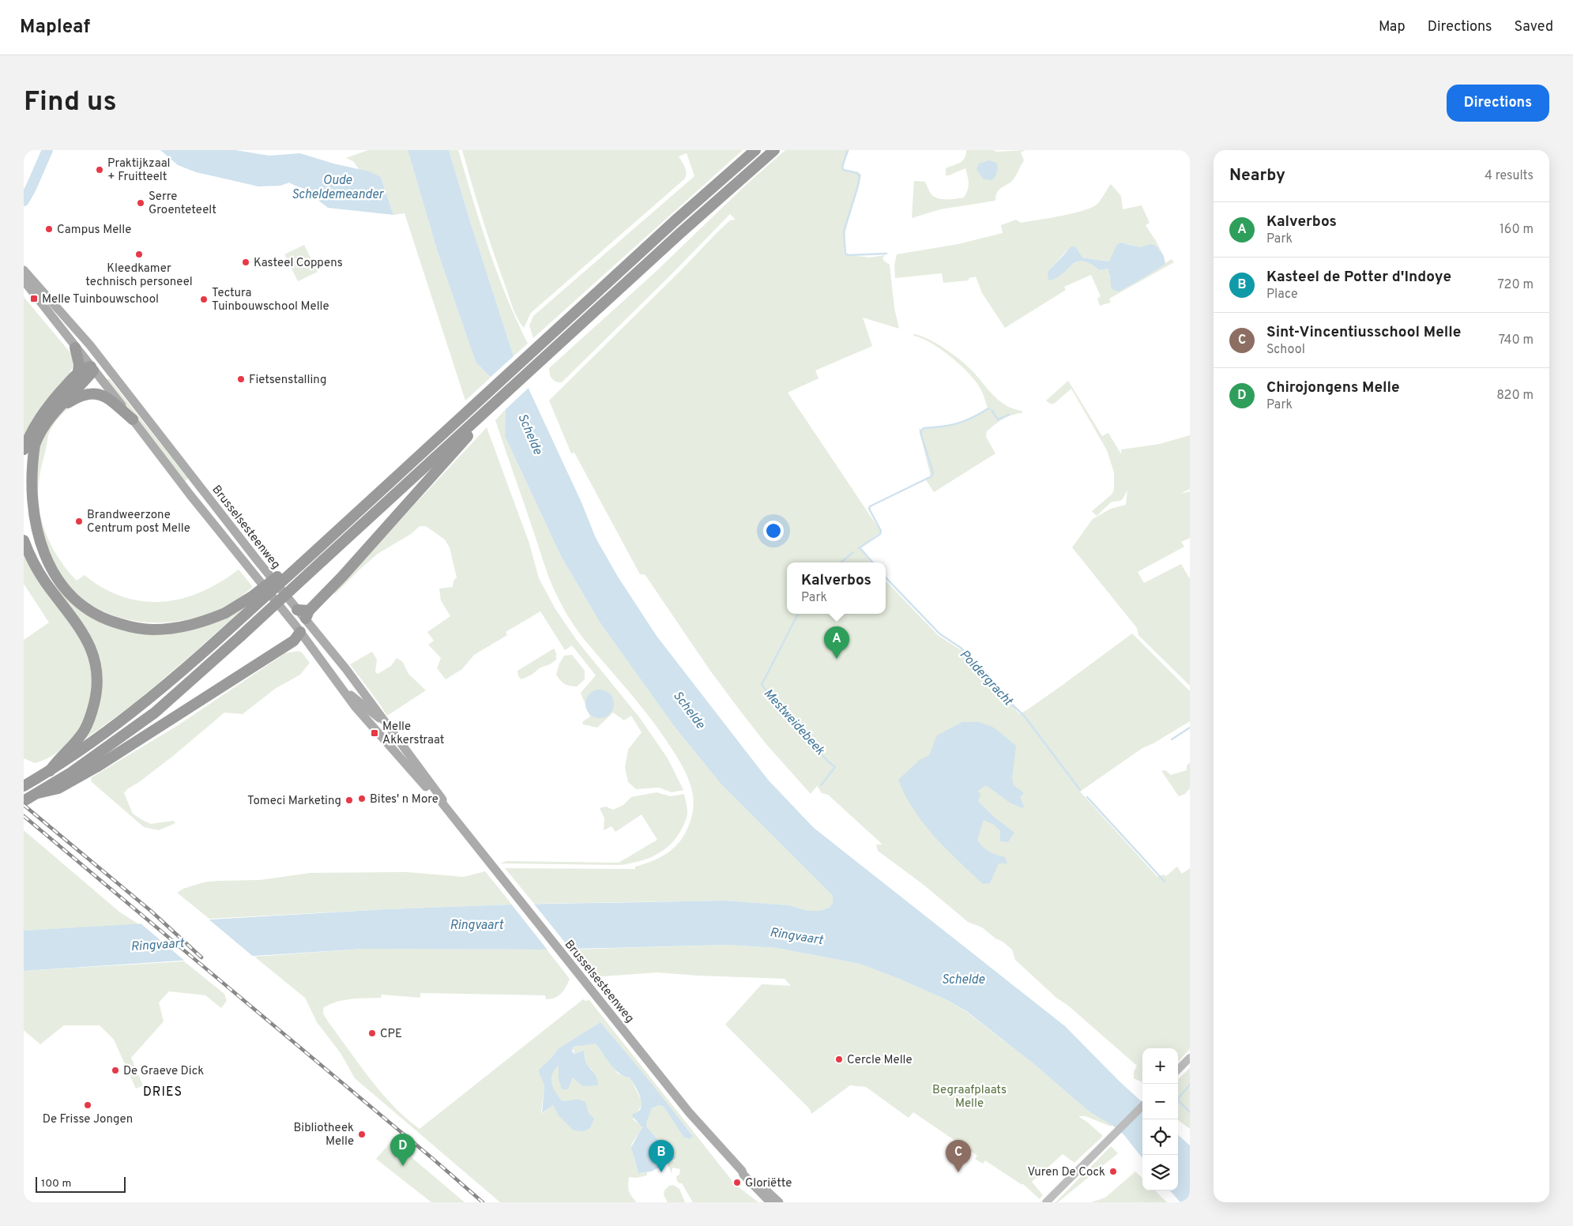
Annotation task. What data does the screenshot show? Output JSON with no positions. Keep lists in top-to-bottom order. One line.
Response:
{"streets":{"main road":["Brusselsesteenweg"]},"districts":["DRIES"],"water":["Oude Scheldemeander","Schelde","Poldergracht","Mestweidebeek","Ringvaart"],"parks":["Begraafplaats Melle"],"places":{"other":["Praktijkzaal + Fruitteelt","Serre Groenteteelt","Campus Melle","Kleedkamer technisch personeel","Kasteel Coppens","Tectura Tuinbouwschool Melle","Fietsenstalling","Brandweerzone Centrum post Melle","Bites' n More","Tomeci Marketing","CPE","Cercle Melle","De Graeve Dick","De Frisse Jongen","Bibliotheek Melle","Vuren De Cock","Gloriëtte"],"transit":["Melle Tuinbouwschool","Melle Akkerstraat"]},"scale_bar":"100 m","page":{"header":"Mapleaf","nav":["Map","Directions","Saved"],"buttons":"Directions","title":"Find us","heading":["Nearby","4 results"],"list":[{"mark":"A","name":"Kalverbos","note":"Park","value":"160 m"},{"mark":"B","name":"Kasteel de Potter d'Indoye","note":"Place","value":"720 m"},{"mark":"C","name":"Sint-Vincentiusschool Melle","note":"School","value":"740 m"},{"mark":"D","name":"Chirojongens Melle","note":"Park","value":"820 m"}],"popup":["Kalverbos","Park"],"pins":["A","D","B","C"],"map_buttons":["+","−"],"scale":"100 m"}}
